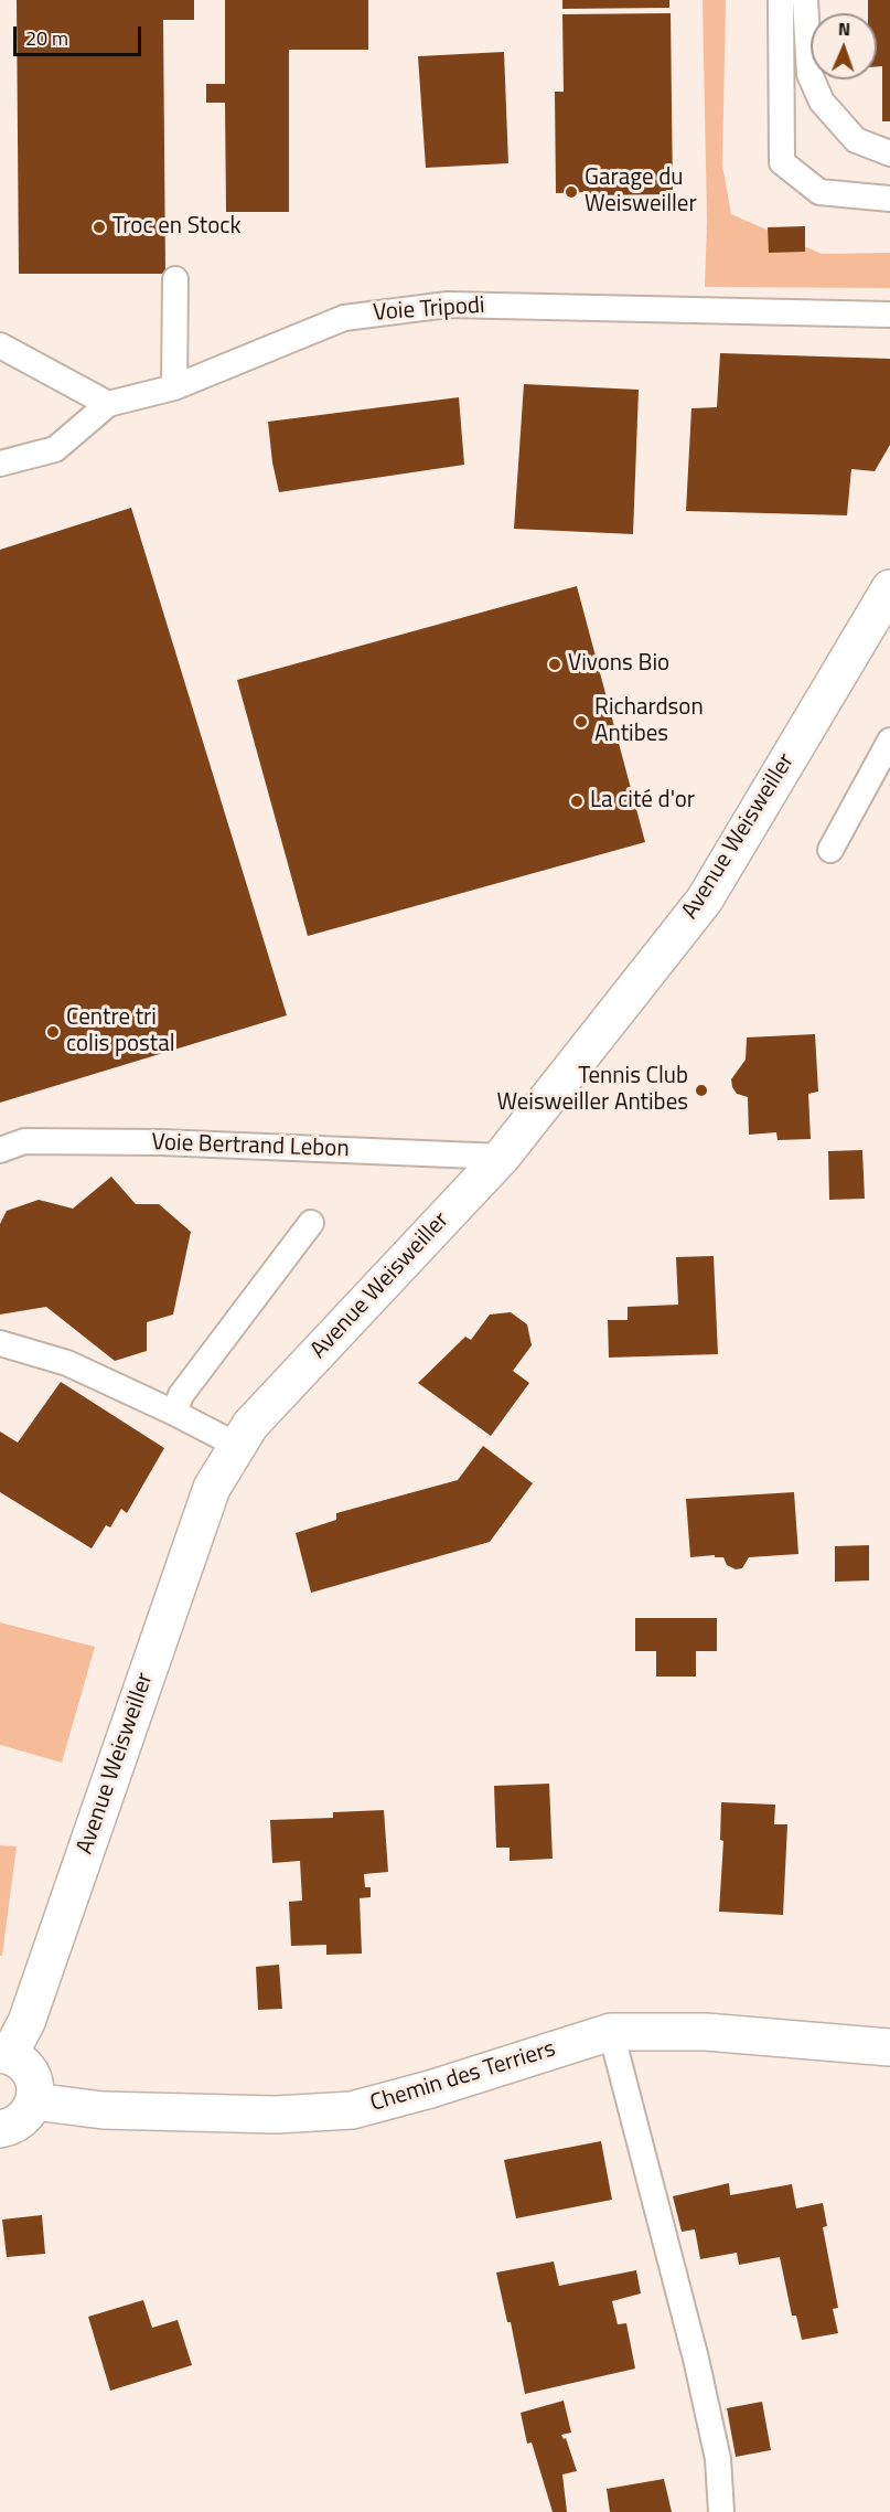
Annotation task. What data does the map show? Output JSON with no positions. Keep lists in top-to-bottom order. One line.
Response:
{"streets":{"street":["Avenue Weisweiller","Chemin des Terriers"],"lane":["Voie Tripodi","Voie Bertrand Lebon"]},"crossings":[["Avenue Weisweiller","Voie Bertrand Lebon"]],"places":["Garage du Weisweiller","Troc en Stock","Vivons Bio","Richardson Antibes","La cité d'or","Centre tri colis postal","Tennis Club Weisweiller Antibes"],"scale_bar":"20 m","north":"top"}
